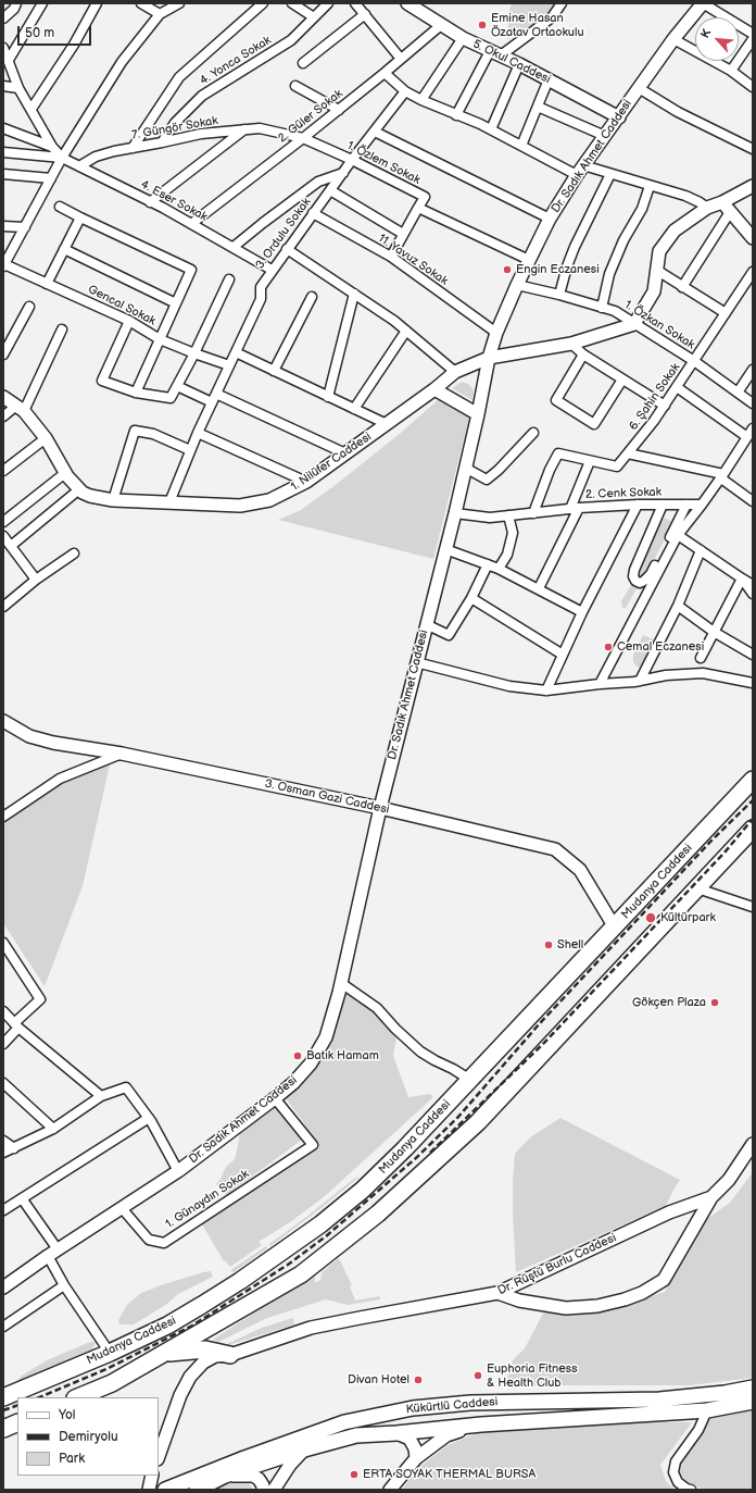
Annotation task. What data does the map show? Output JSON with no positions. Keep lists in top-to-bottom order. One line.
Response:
{"streets":{"highway":["Mudanya Caddesi"],"main road":["5. Okul Caddesi","Dr. Sadık Ahmet Caddesi","1. Nilüfer Caddesi","3. Osman Gazi Caddesi","Dr. Rüştü Burlu Caddesi","Kükürtlü Caddesi"],"street":["4. Yonca Sokak","2. Güler Sokak","7. Güngör Sokak","1. Özlem Sokak","4. Eser Sokak","3. Ordulu Sokak","11. Yavuz Sokak","Gencal Sokak","1. Özkan Sokak","6. Şahin Sokak","2. Cenk Sokak","1. Günaydın Sokak"]},"crossings":[["4. Yonca Sokak","7. Güngör Sokak"],["5. Okul Caddesi","2. Güler Sokak"],["5. Okul Caddesi","Dr. Sadık Ahmet Caddesi"],["2. Güler Sokak","7. Güngör Sokak"],["2. Güler Sokak","1. Özlem Sokak"],["2. Güler Sokak","4. Eser Sokak"],["7. Güngör Sokak","1. Özlem Sokak"],["7. Güngör Sokak","4. Eser Sokak"],["Dr. Sadık Ahmet Caddesi","11. Yavuz Sokak"],["Dr. Sadık Ahmet Caddesi","1. Özkan Sokak"],["Dr. Sadık Ahmet Caddesi","1. Nilüfer Caddesi"],["Dr. Sadık Ahmet Caddesi","2. Cenk Sokak"],["Dr. Sadık Ahmet Caddesi","3. Osman Gazi Caddesi"],["Dr. Sadık Ahmet Caddesi","1. Günaydın Sokak"],["1. Özlem Sokak","3. Ordulu Sokak"],["4. Eser Sokak","3. Ordulu Sokak"],["3. Ordulu Sokak","11. Yavuz Sokak"],["3. Ordulu Sokak","Gencal Sokak"],["3. Ordulu Sokak","1. Nilüfer Caddesi"],["1. Özkan Sokak","6. Şahin Sokak"],["1. Özkan Sokak","1. Nilüfer Caddesi"],["3. Osman Gazi Caddesi","Mudanya Caddesi"]],"places":["Emine Hasan Özatav Ortaokulu","Engin Eczanesi","Cemal Eczanesi","Kültürpark","Shell","Gökçen Plaza","Batık Hamam","Euphoria Fitness & Health Club","Divan Hotel","ERTA SOYAK THERMAL BURSA"],"legend":["Yol","Demiryolu","Park"],"scale_bar":"50 m","north":"top left"}
